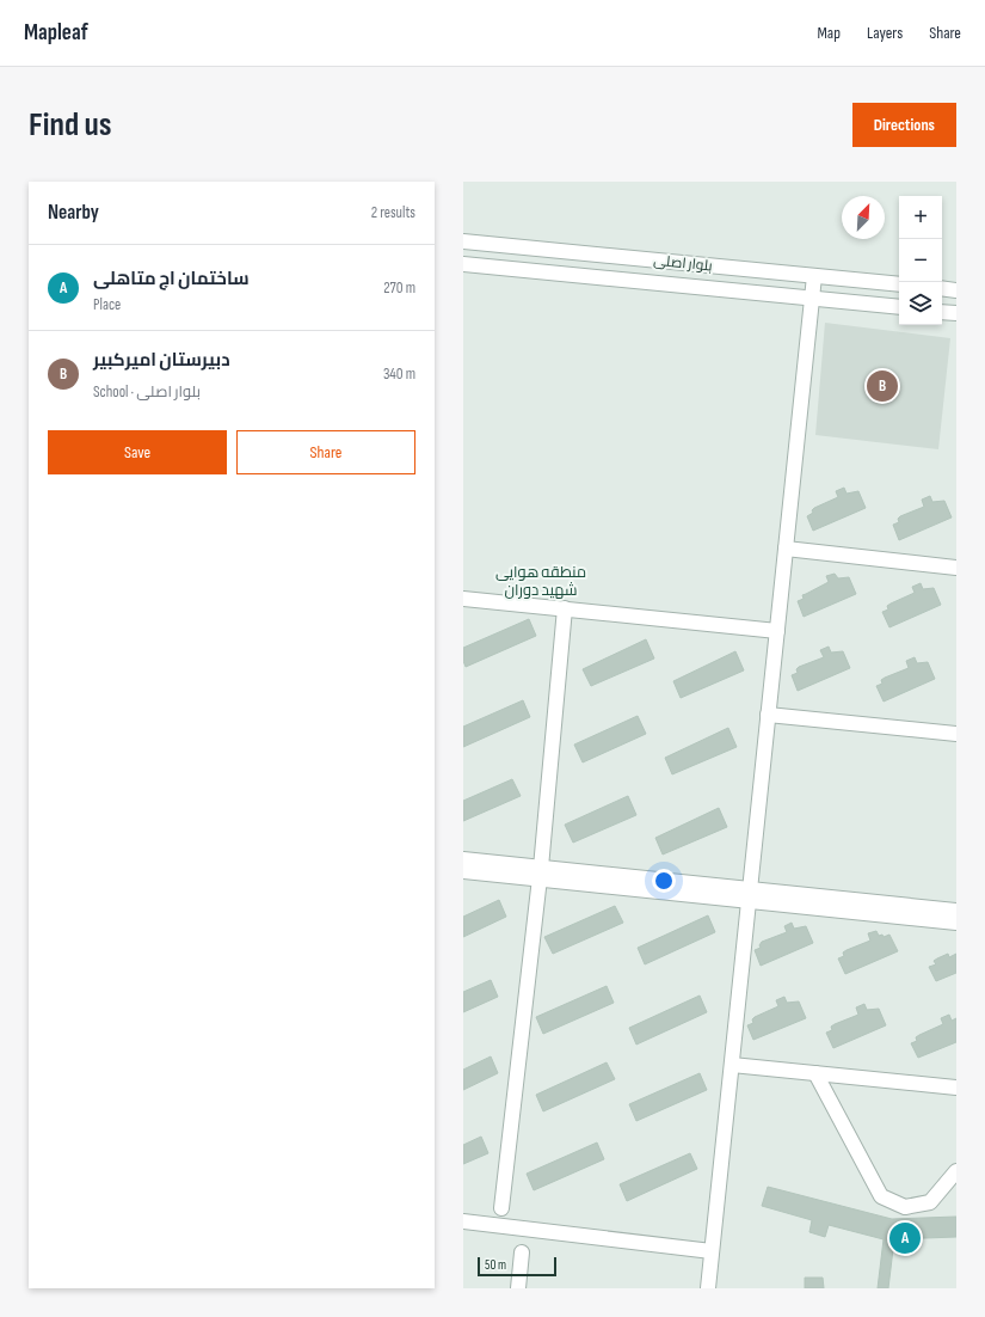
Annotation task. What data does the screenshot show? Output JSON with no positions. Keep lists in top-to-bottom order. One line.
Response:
{"streets":{"street":["بلوار اصلی"]},"districts":["منطقه هوایی شهید دوران"],"scale_bar":"50 m","north":"top right","page":{"header":"Mapleaf","nav":["Map","Layers","Share"],"buttons":["Directions",["Save","Share"]],"title":"Find us","heading":["Nearby","2 results"],"map_buttons":["+","−"],"list":[{"mark":"A","name":"ساختمان اچ متاهلی","note":"Place","value":"270 m"},{"mark":"B","name":"دبیرستان امیرکبیر","note":"School · بلوار اصلی","value":"340 m"}],"pins":["B","A"],"scale":"50 m"}}
